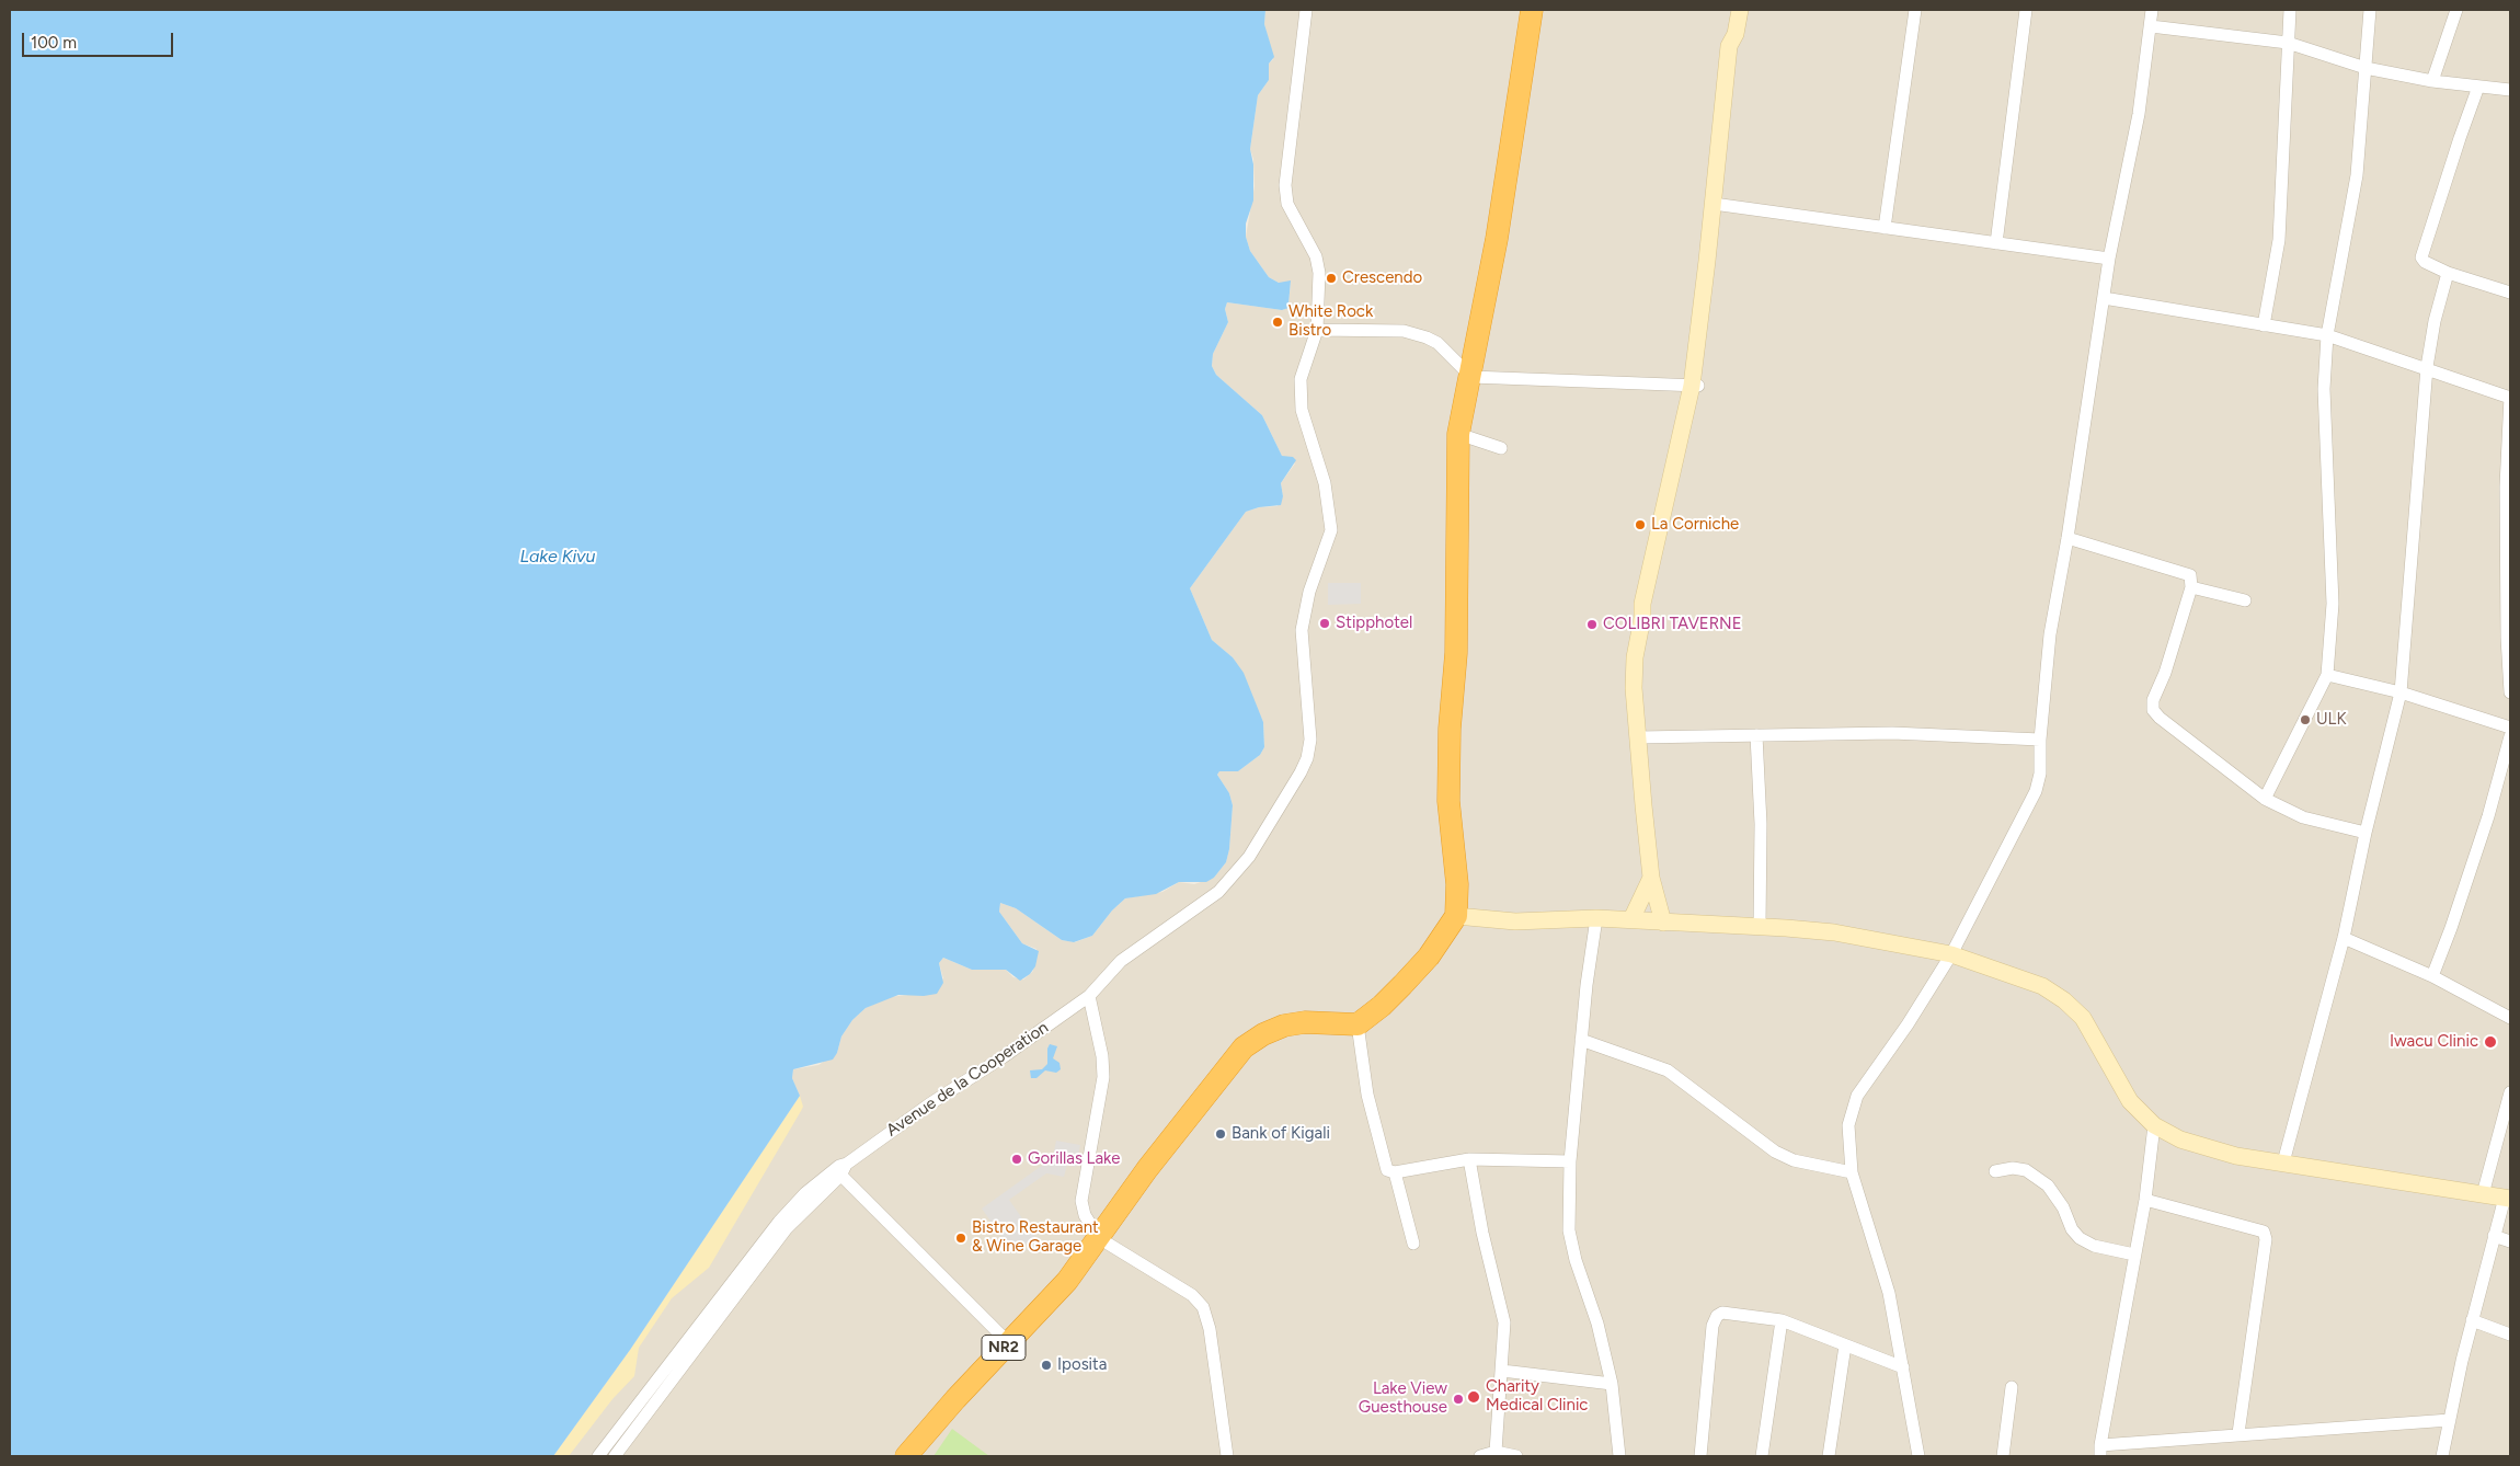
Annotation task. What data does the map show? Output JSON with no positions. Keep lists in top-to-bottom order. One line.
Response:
{"streets":{"highway":["NR2"],"street":["Avenue de la Cooperation"]},"water":["Lake Kivu"],"places":["Crescendo","White Rock Bistro","La Corniche","Stipphotel","COLIBRI TAVERNE","ULK","Iwacu Clinic","Bank of Kigali","Gorillas Lake","Bistro Restaurant & Wine Garage","Iposita","Charity Medical Clinic","Lake View Guesthouse"],"scale_bar":"100 m"}
